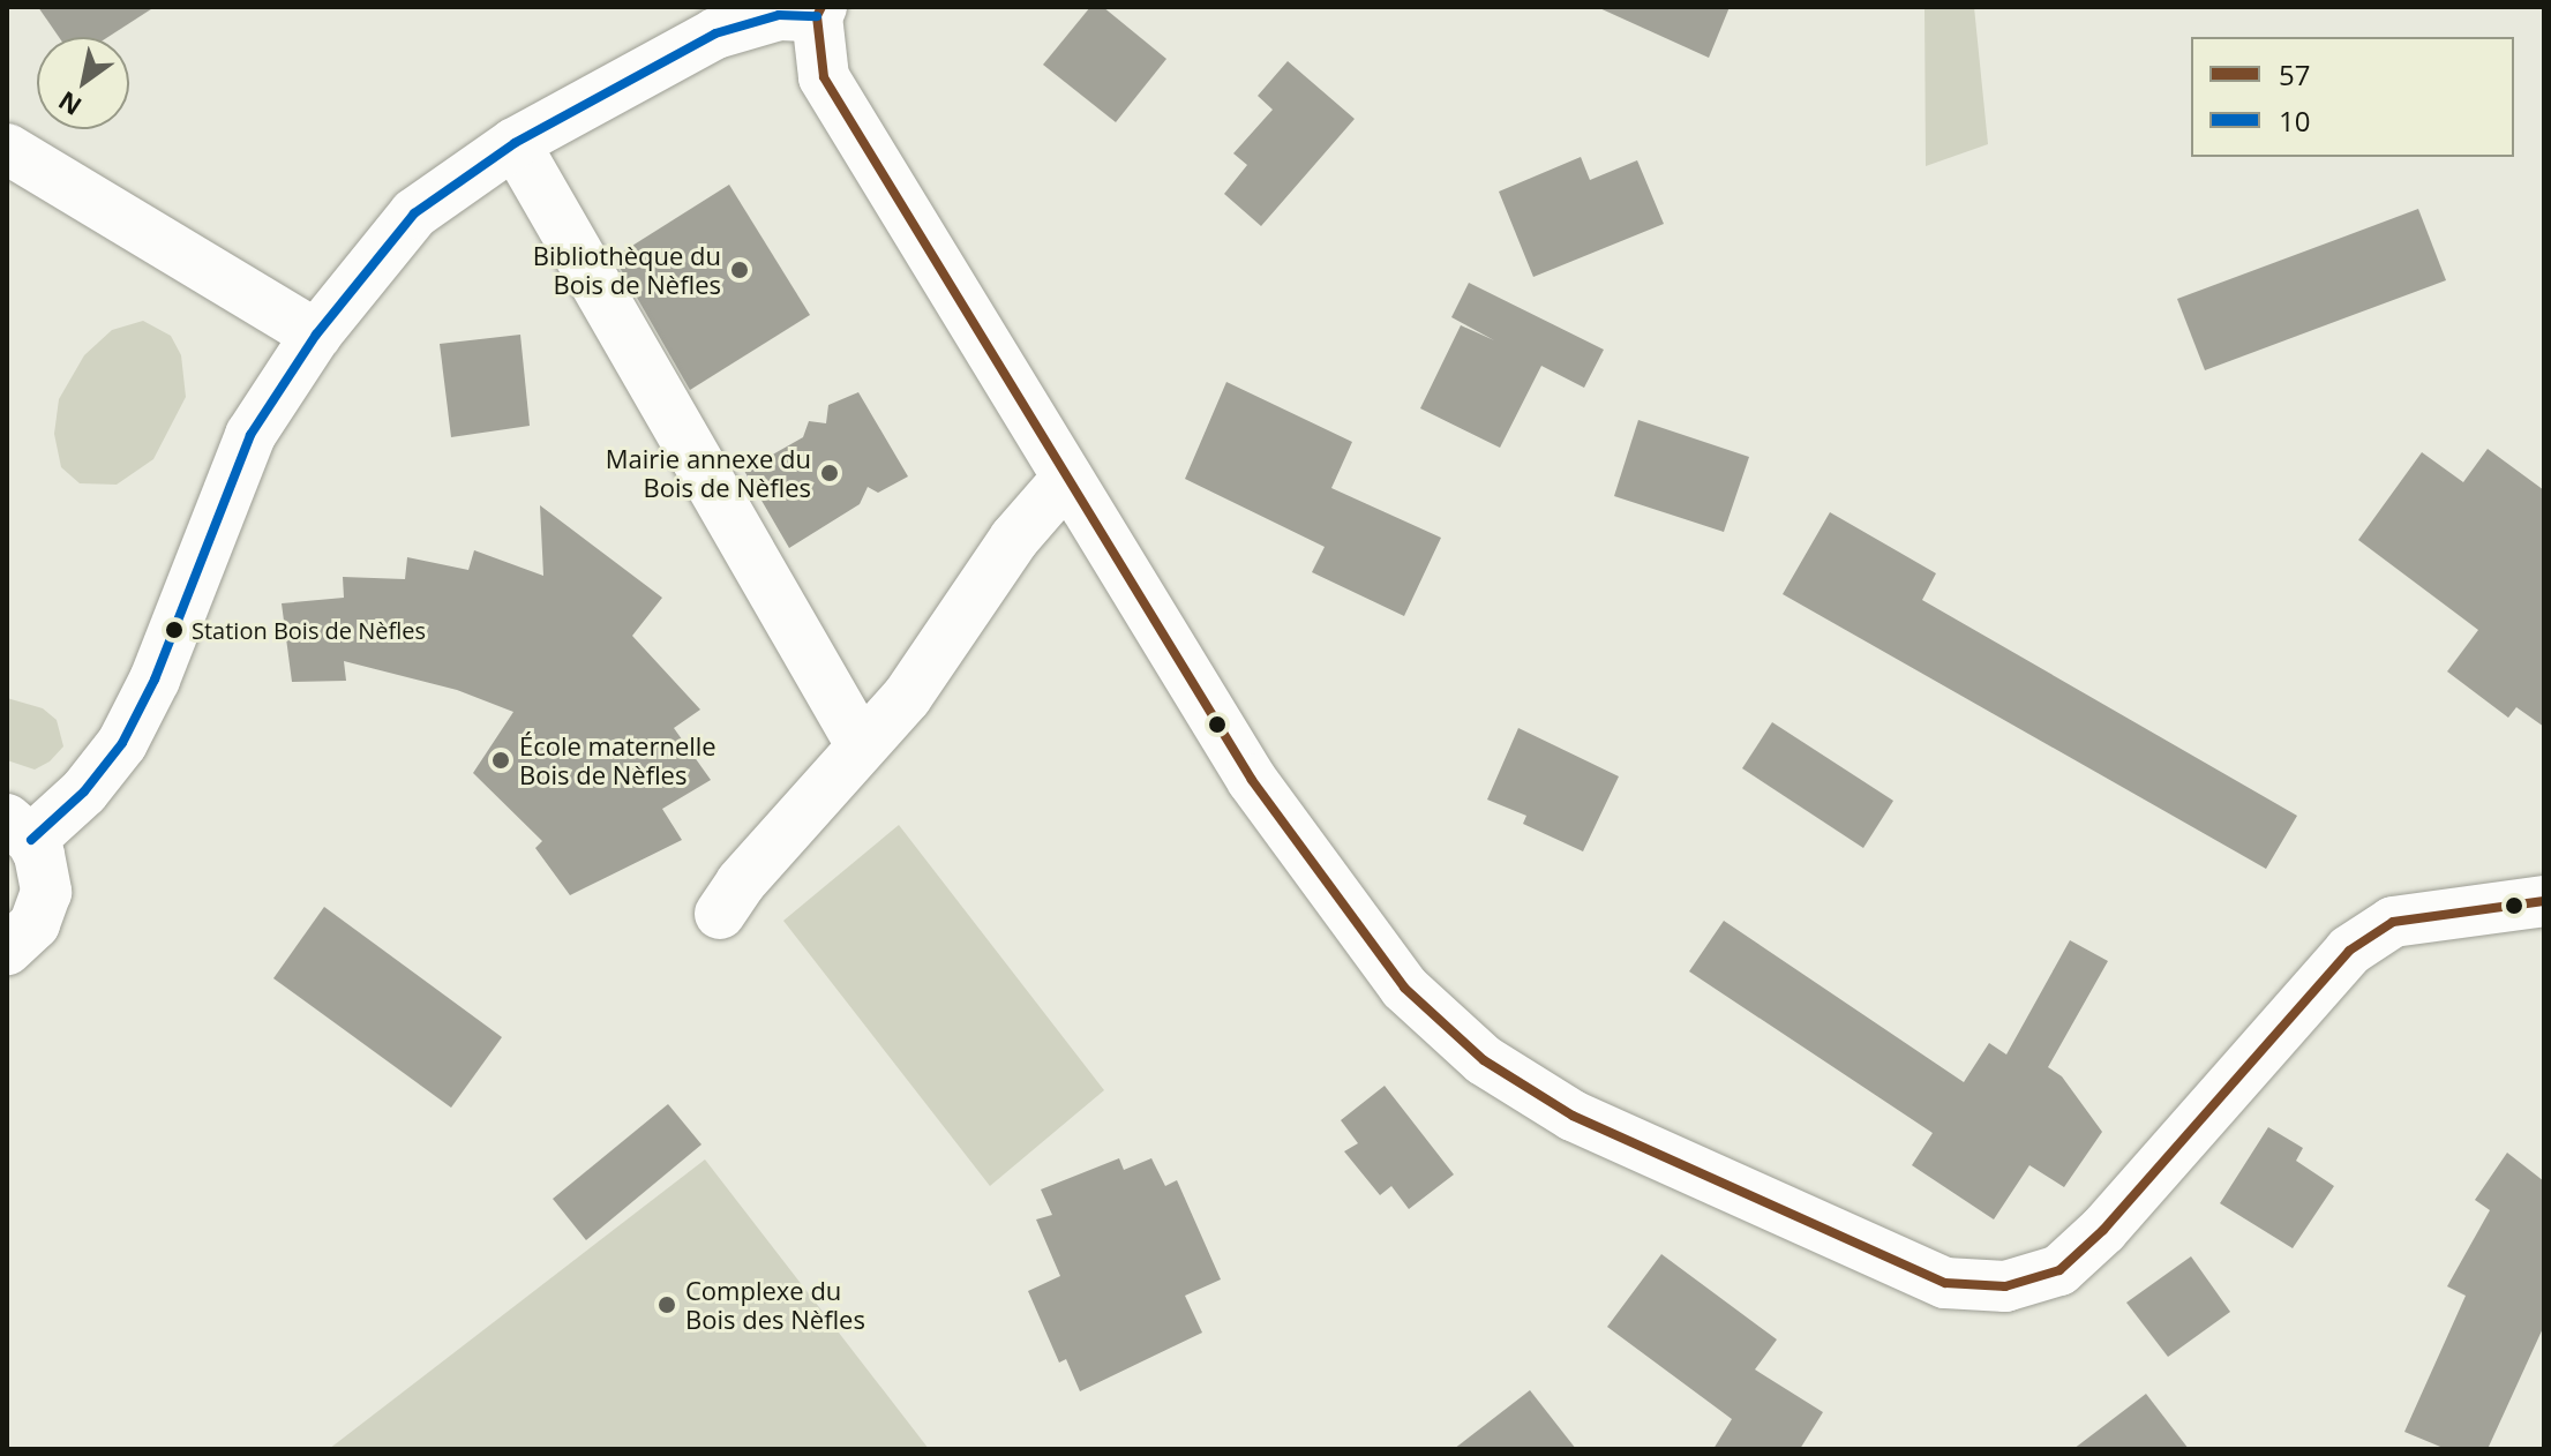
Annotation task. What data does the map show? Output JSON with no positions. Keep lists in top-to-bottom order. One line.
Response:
{"places":["Bibliothèque du Bois de Nèfles","Mairie annexe du Bois de Nèfles","Station Bois de Nèfles","École maternelle Bois de Nèfles","Complexe du Bois des Nèfles"],"lines":["transit line 57","transit line 10"],"legend":["57","10"],"north":"bottom left"}
